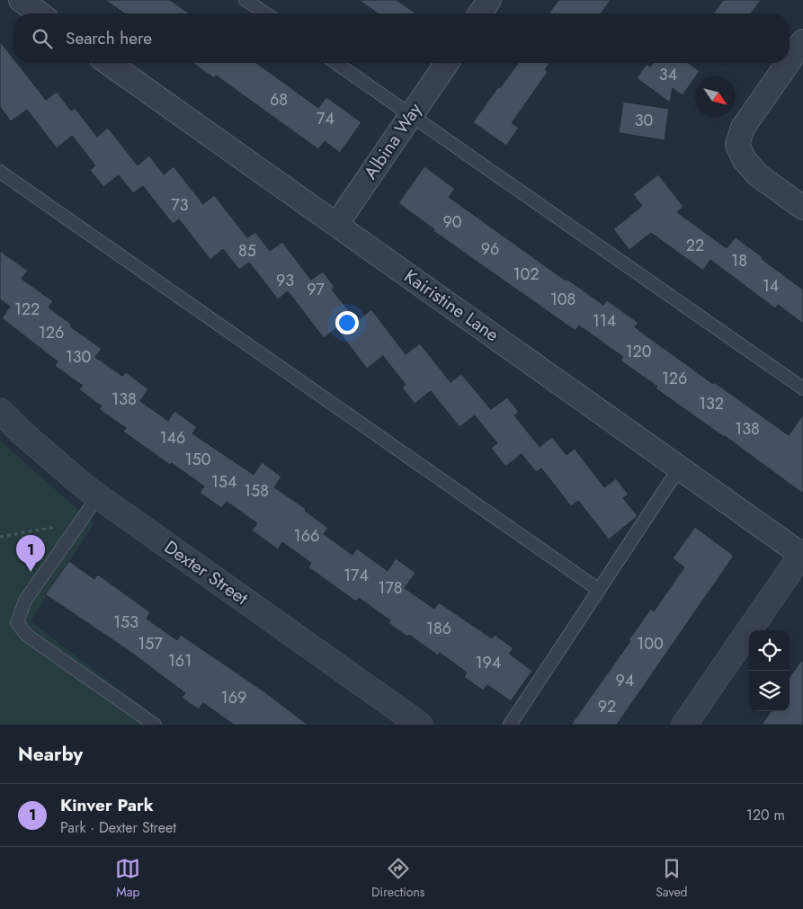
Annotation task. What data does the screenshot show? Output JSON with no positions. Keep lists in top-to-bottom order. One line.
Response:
{"streets":{"street":["Albina Way","Kairistine Lane","Dexter Street"]},"crossings":[["Albina Way","Kairistine Lane"]],"house_numbers":["34","68","74","30","73","90","22","96","85","18","102","93","14","97","108","122","114","126","120","130","126","138","132","138","146","150","154","158","166","174","178","153","186","157","100","161","194","94","169","92"],"north":"bottom right","page":{"search":"Search here","pins":"1","heading":"Nearby","list":[{"mark":"1","name":"Kinver Park","note":"Park · Dexter Street","value":"120 m"}],"nav":["Map","Directions","Saved"]}}
